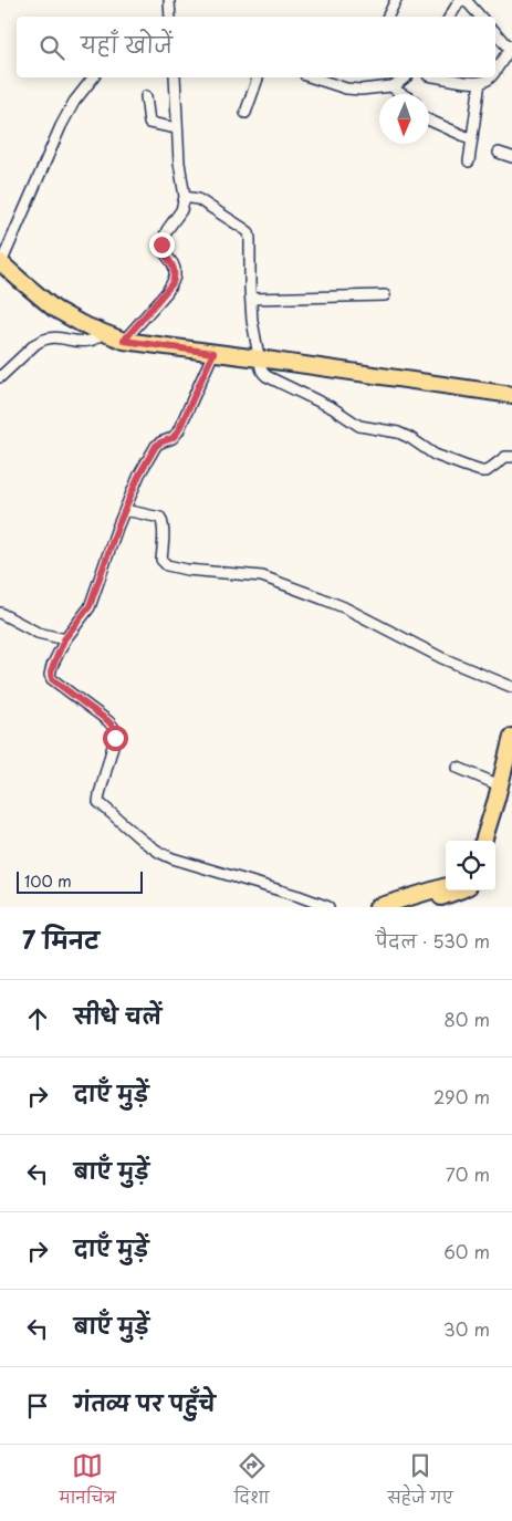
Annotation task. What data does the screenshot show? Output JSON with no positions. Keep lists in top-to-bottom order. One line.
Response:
{"scale_bar":"100 m","north":"bottom","page":{"search":"यहाँ खोजें","scale":"100 m","heading":["7 मिनट","पैदल · 530 m"],"list":[["सीधे चलें","80 m"],["दाएँ मुड़ें","290 m"],["बाएँ मुड़ें","70 m"],["दाएँ मुड़ें","60 m"],["बाएँ मुड़ें","30 m"],"गंतव्य पर पहुँचे"],"nav":["मानचित्र","दिशा","सहेजे गए"]}}
